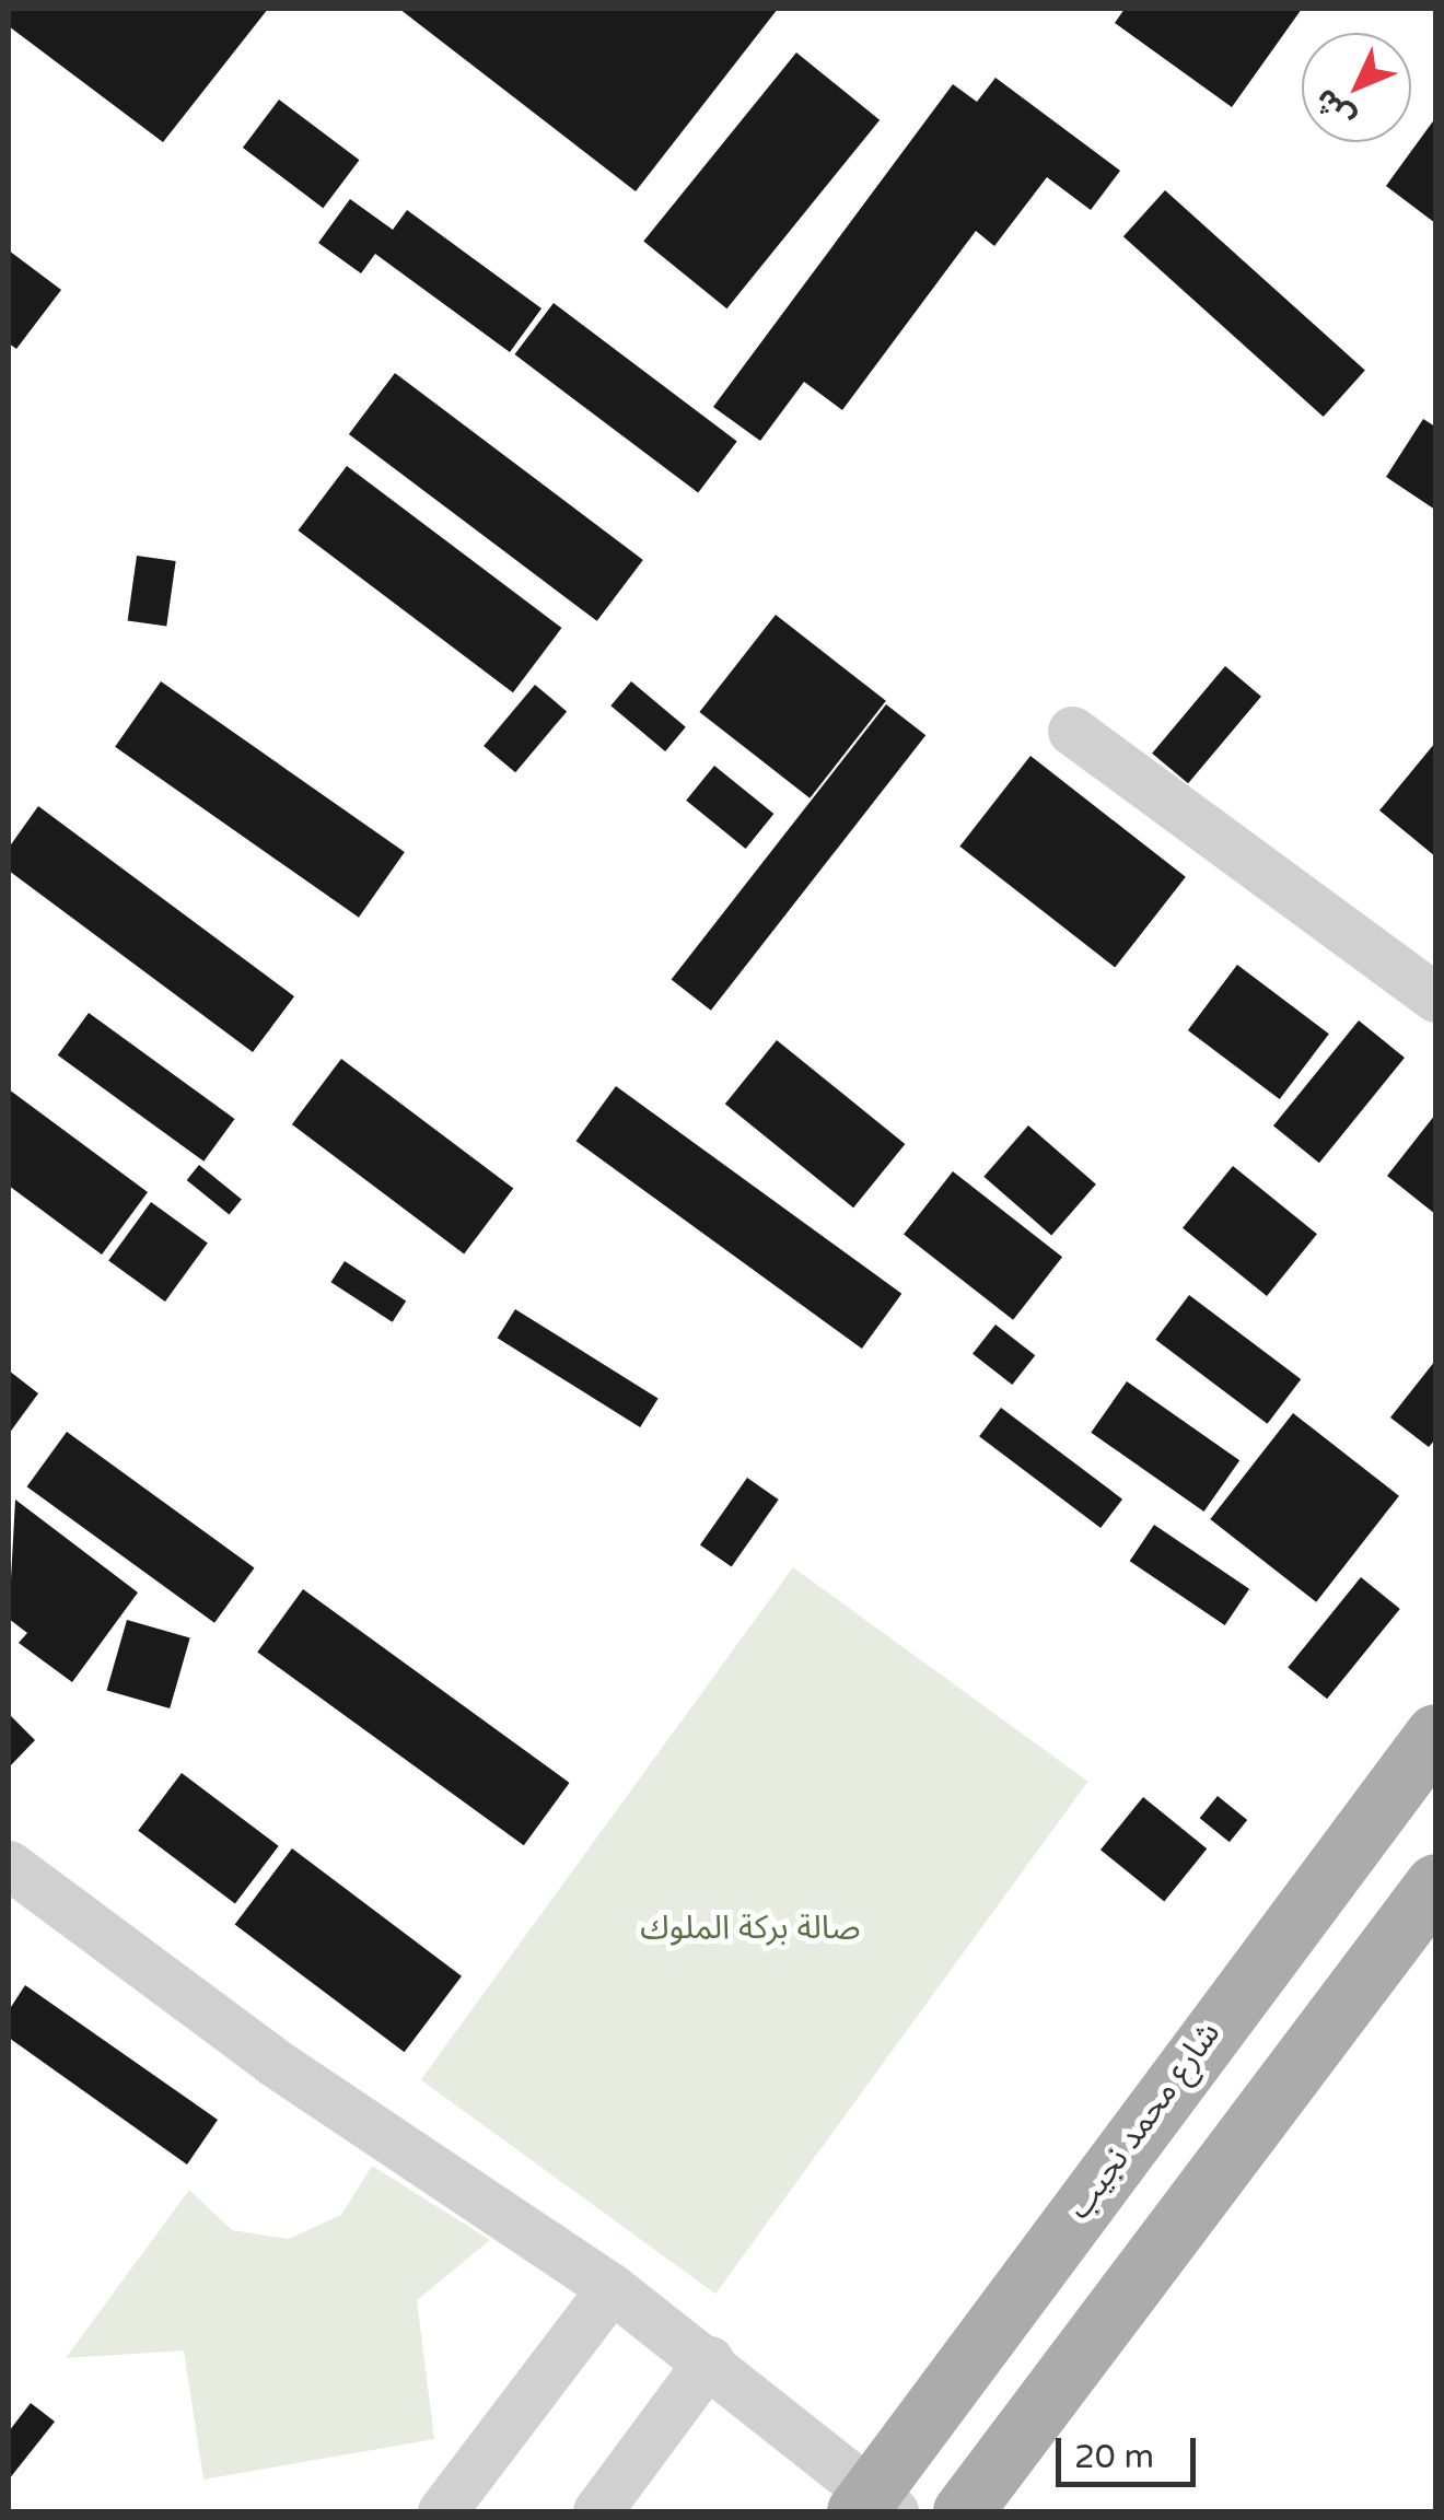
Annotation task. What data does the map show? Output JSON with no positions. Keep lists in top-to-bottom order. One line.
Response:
{"streets":{"main road":["شارع محمد نجيب"]},"parks":["صالة بركة الملوك"],"scale_bar":"20 m","north":"bottom left"}
